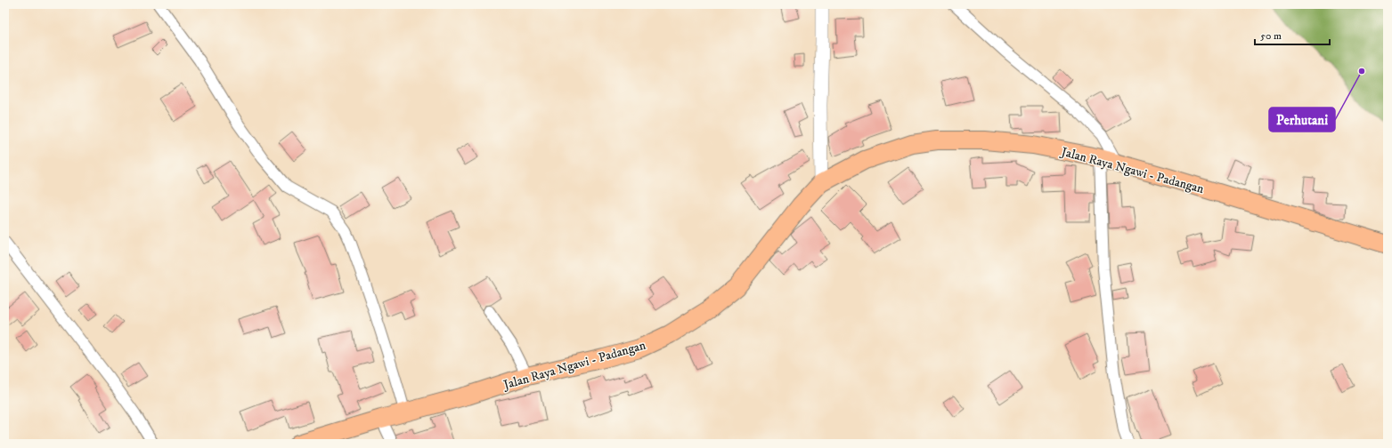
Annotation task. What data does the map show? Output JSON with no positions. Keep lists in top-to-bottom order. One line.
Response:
{"streets":{"highway":["Jalan Raya Ngawi - Padangan"]},"places":["Perhutani"],"scale_bar":"50 m"}
